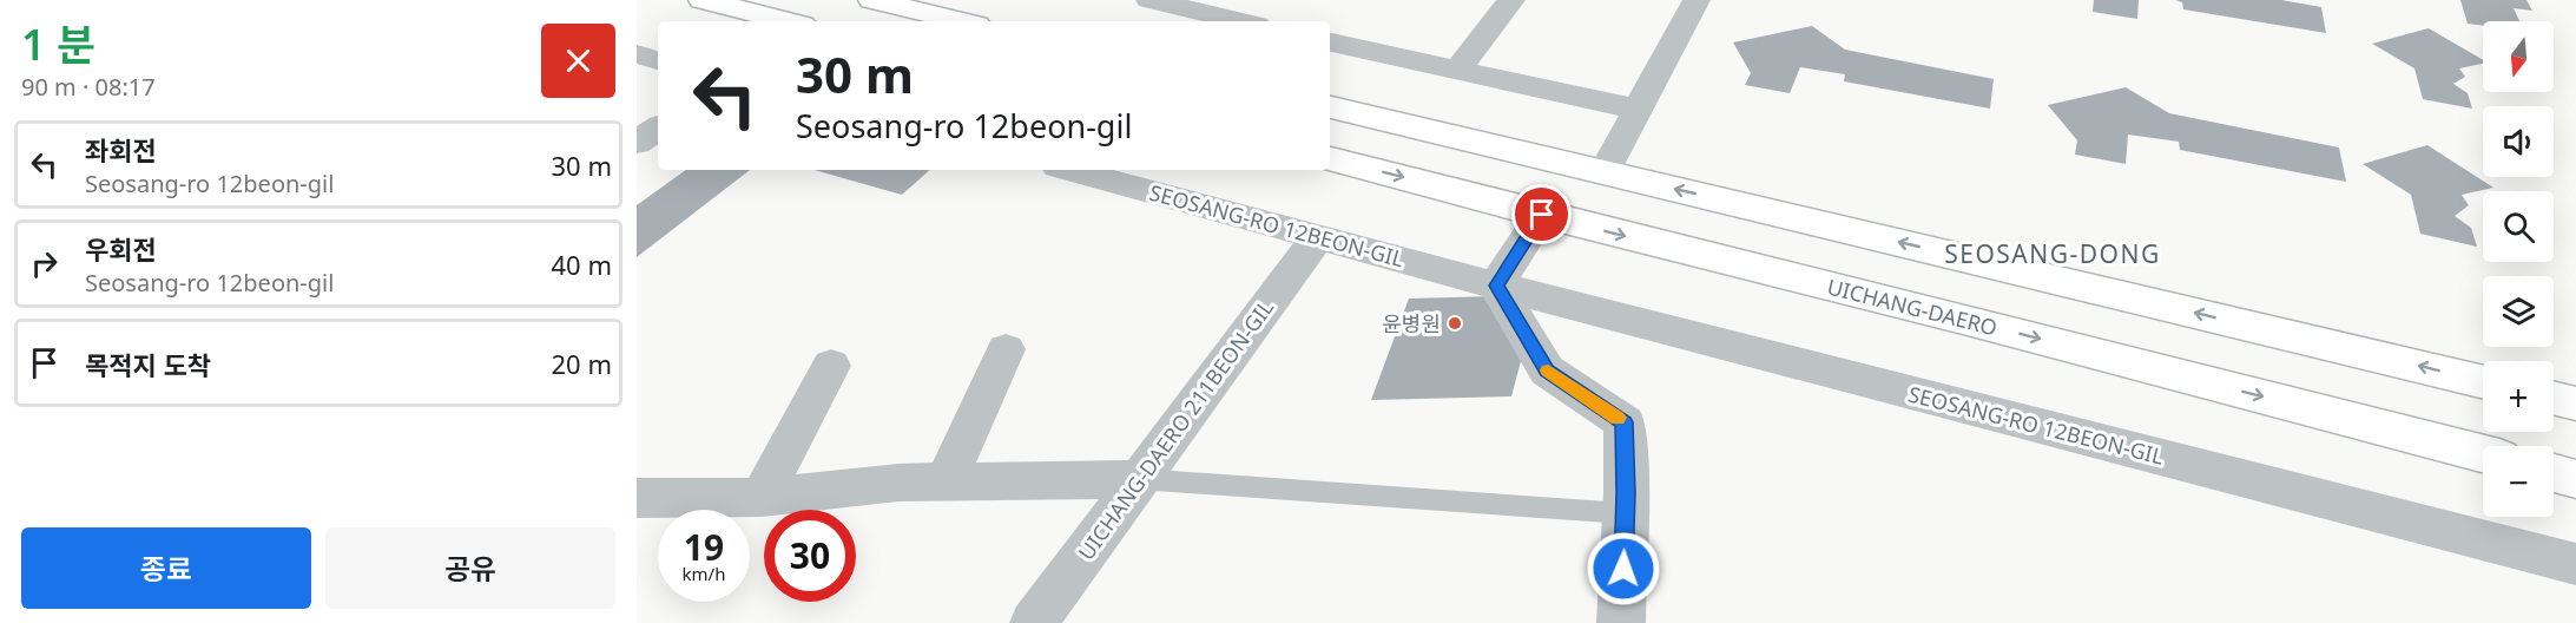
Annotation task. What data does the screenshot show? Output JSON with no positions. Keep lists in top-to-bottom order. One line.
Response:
{"streets":{"main road":["UICHANG-DAERO"],"street":["SEOSANG-RO 12BEON-GIL","UICHANG-DAERO 211BEON-GIL"]},"crossings":[["SEOSANG-RO 12BEON-GIL","UICHANG-DAERO 211BEON-GIL"]],"districts":["SEOSANG-DONG"],"places":["윤병원"],"north":"bottom","page":{"heading":["1 분","90 m · 08:17"],"map_buttons":["+","−"],"turn":["30 m","Seosang-ro 12beon-gil"],"list":[{"name":"좌회전","note":"Seosang-ro 12beon-gil","value":"30 m"},{"name":"우회전","note":"Seosang-ro 12beon-gil","value":"40 m"},{"name":"목적지 도착","value":"20 m"}],"speed":"19 km/h","limit":"30","buttons":["종료","공유"]}}
